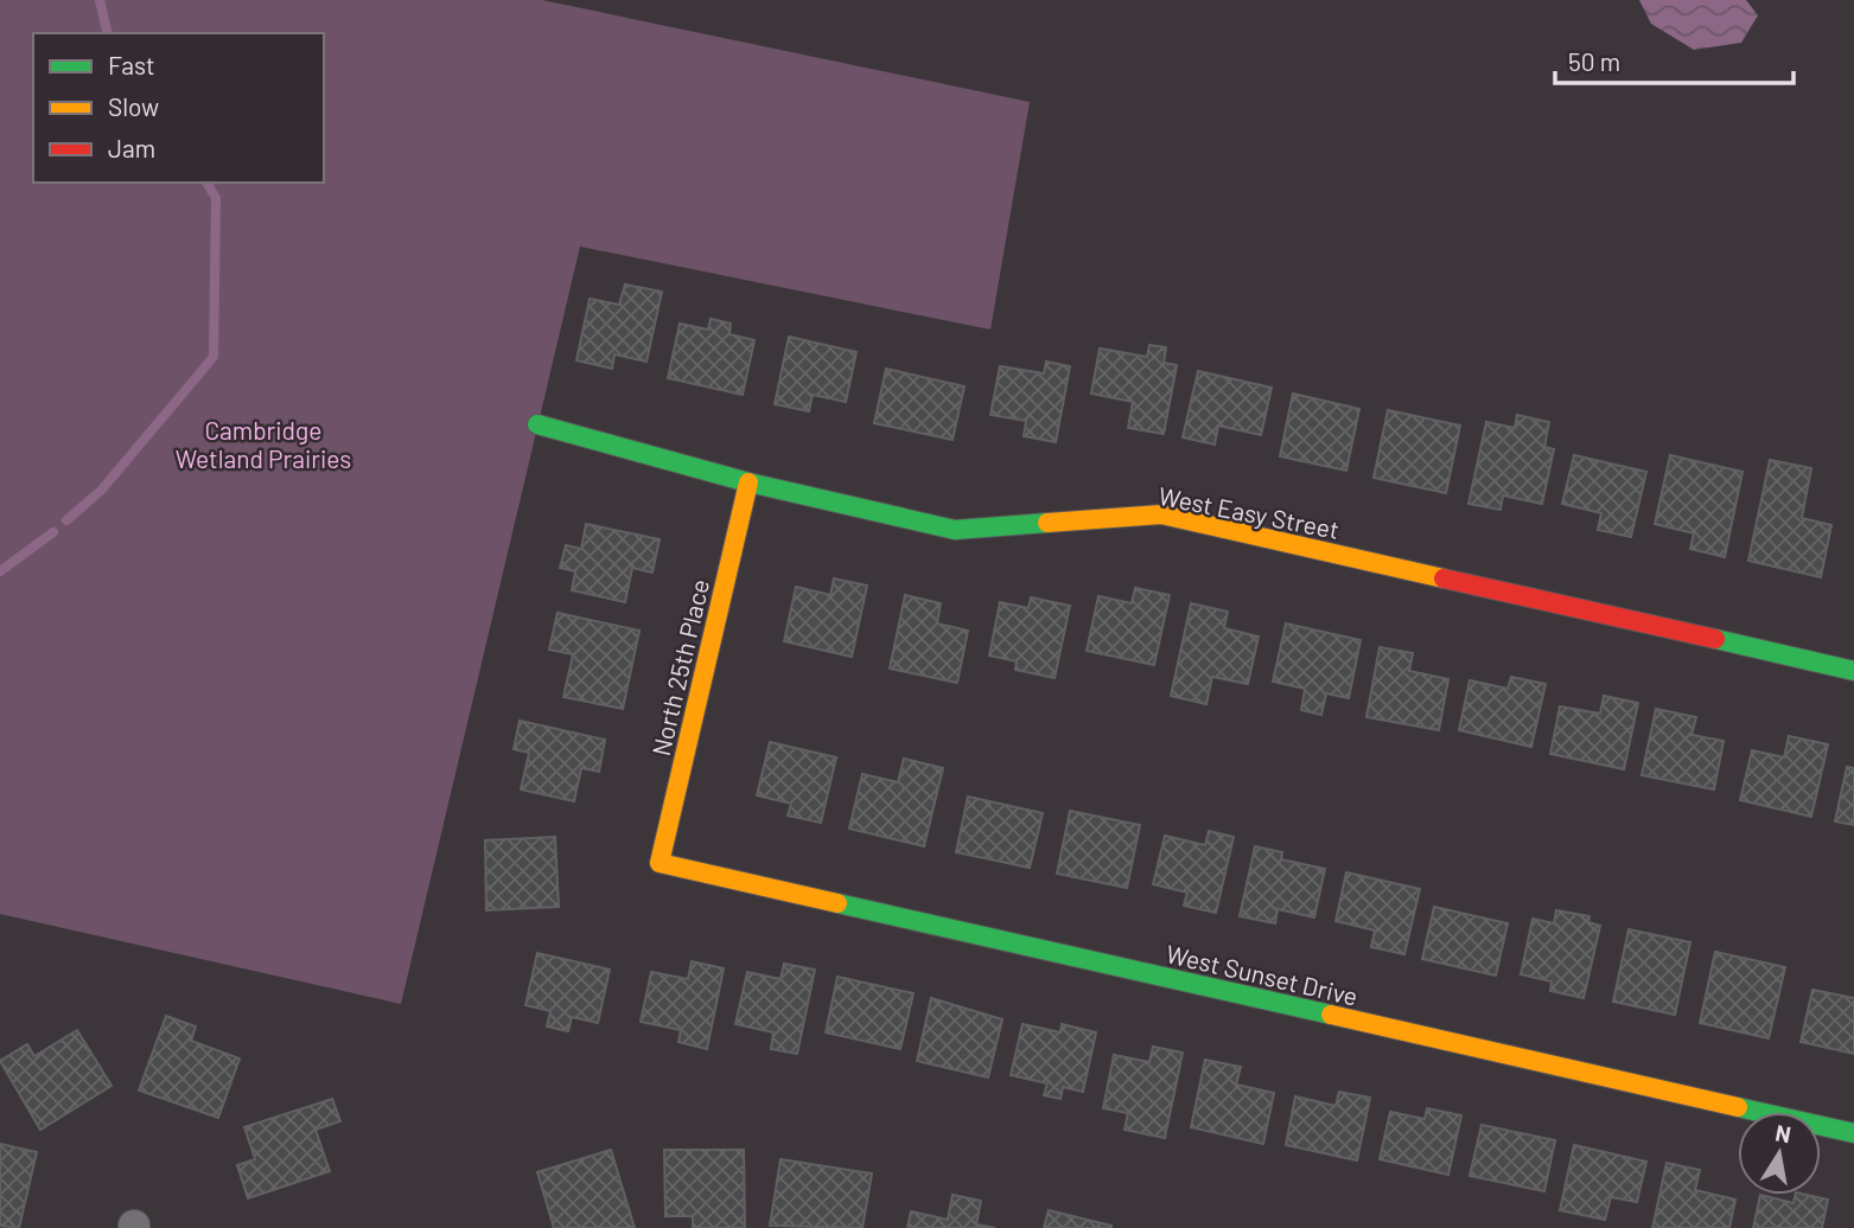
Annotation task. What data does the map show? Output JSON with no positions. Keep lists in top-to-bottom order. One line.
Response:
{"streets":{"street":["West Easy Street","North 25th Place","West Sunset Drive"]},"crossings":[["West Easy Street","North 25th Place"],["North 25th Place","West Sunset Drive"]],"parks":["Cambridge Wetland Prairies"],"legend":["Fast","Slow","Jam"],"scale_bar":"50 m","north":"top"}
